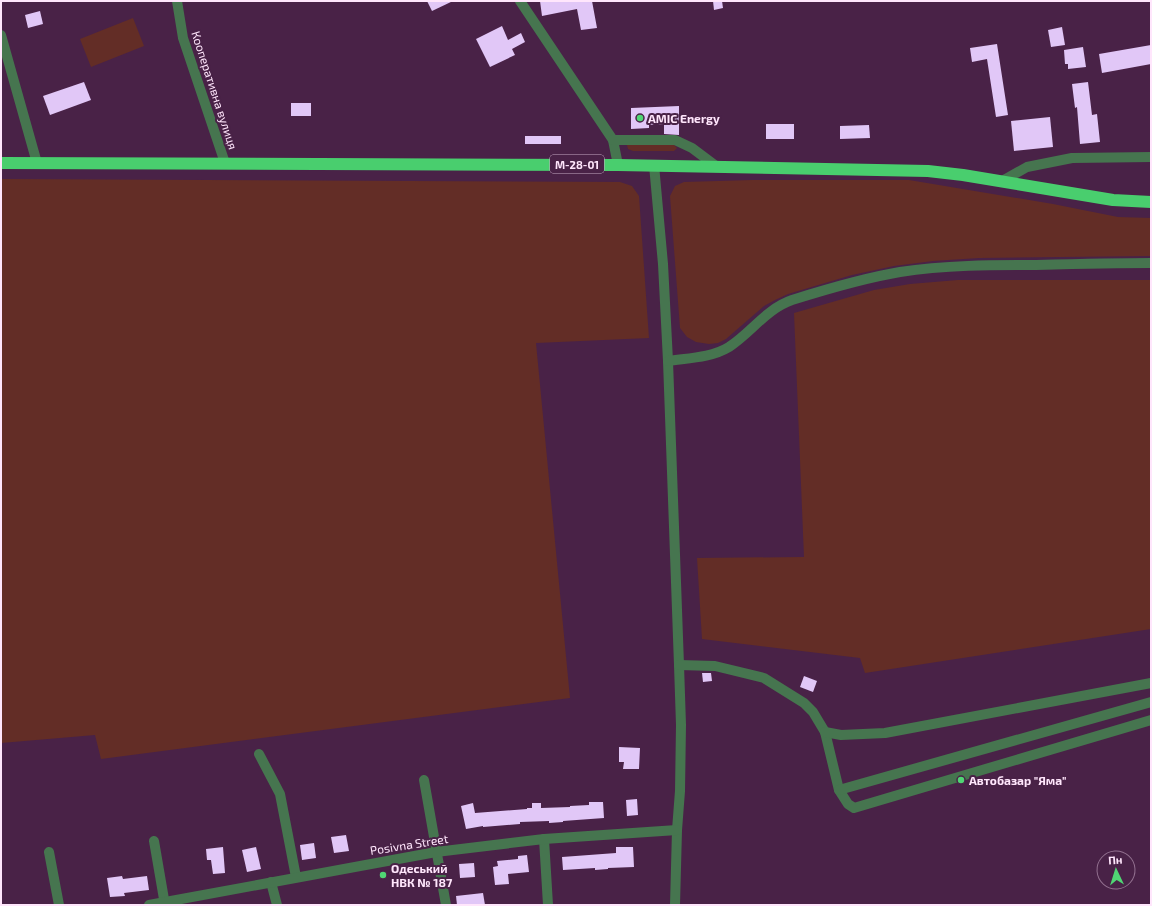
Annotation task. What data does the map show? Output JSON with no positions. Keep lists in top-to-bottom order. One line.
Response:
{"streets":{"highway":["М-28-01"],"street":["Кооперативна вулиця","Posivna Street"]},"crossings":[["Кооперативна вулиця","М-28-01"]],"places":["AMIC Energy","Автобазар \"Яма\"","Одеський НВК № 187"],"north":"top"}
